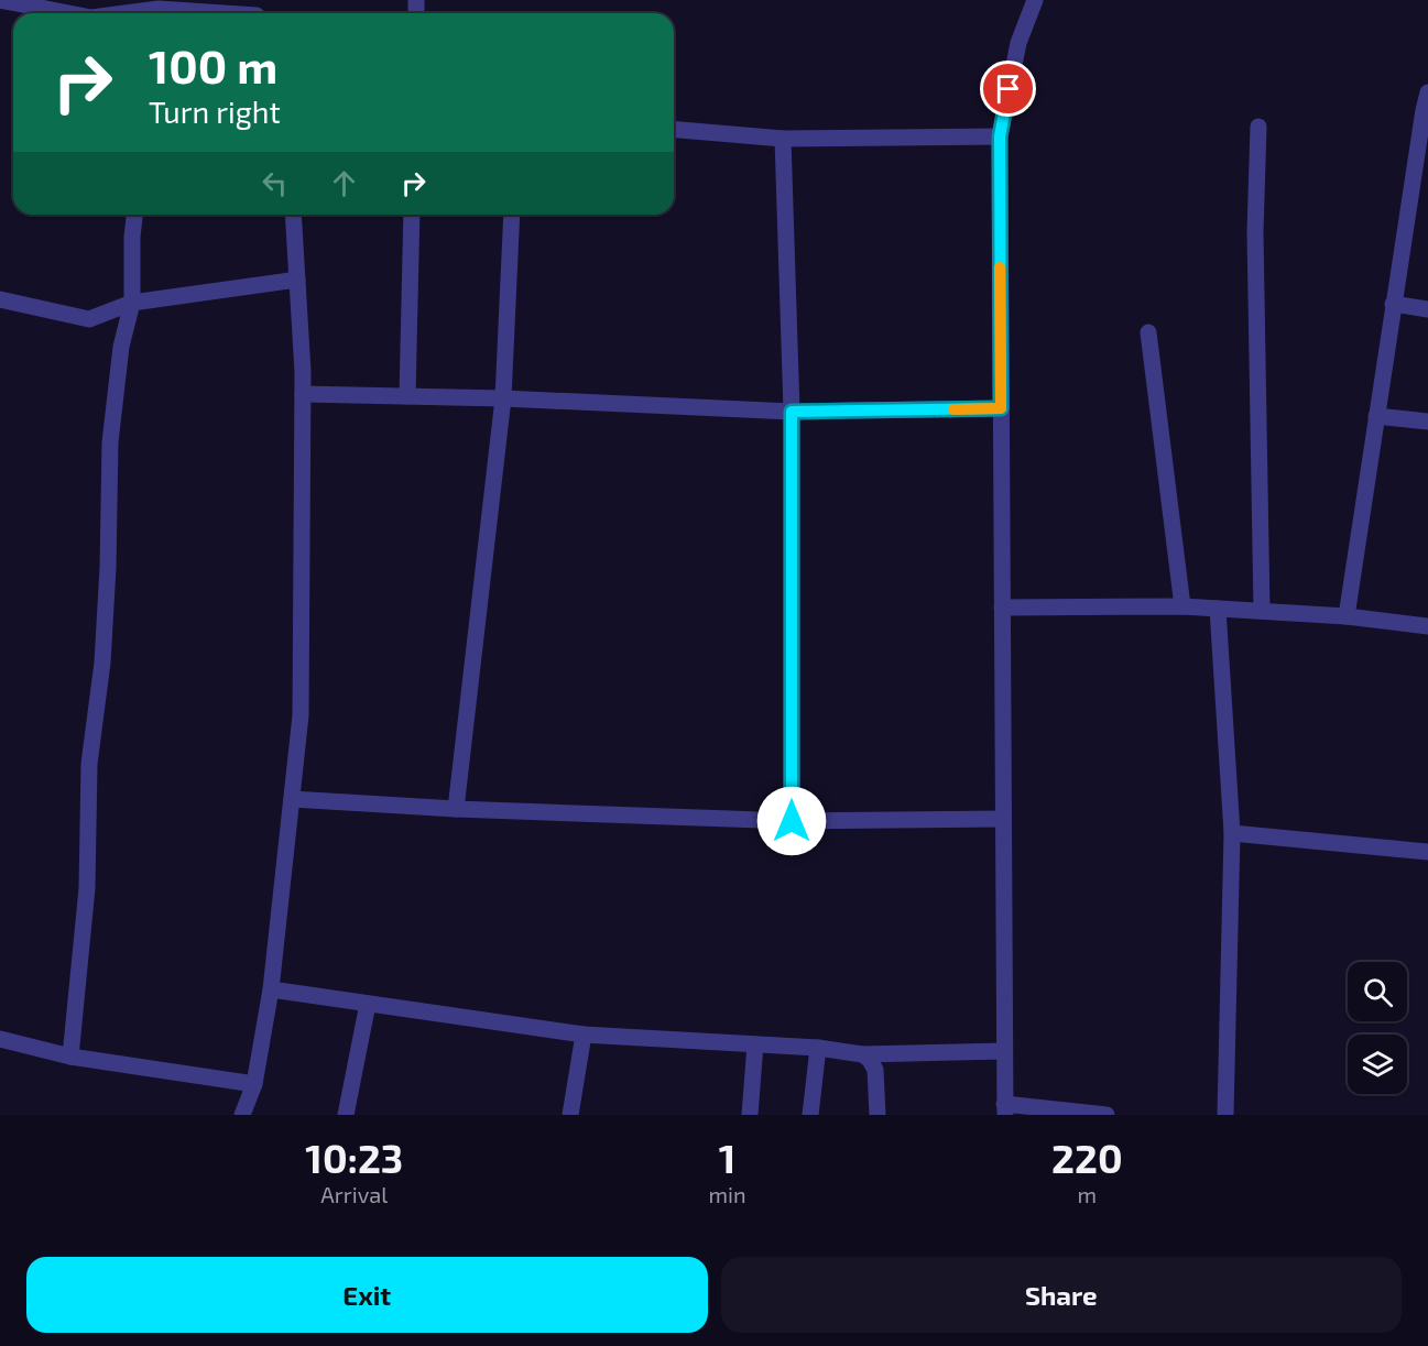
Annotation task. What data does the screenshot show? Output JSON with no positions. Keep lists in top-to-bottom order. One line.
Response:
{"page":{"turn":["100 m","Turn right"],"eta":["10:23","Arrival","1","min","220","m"],"buttons":["Exit","Share"]}}
